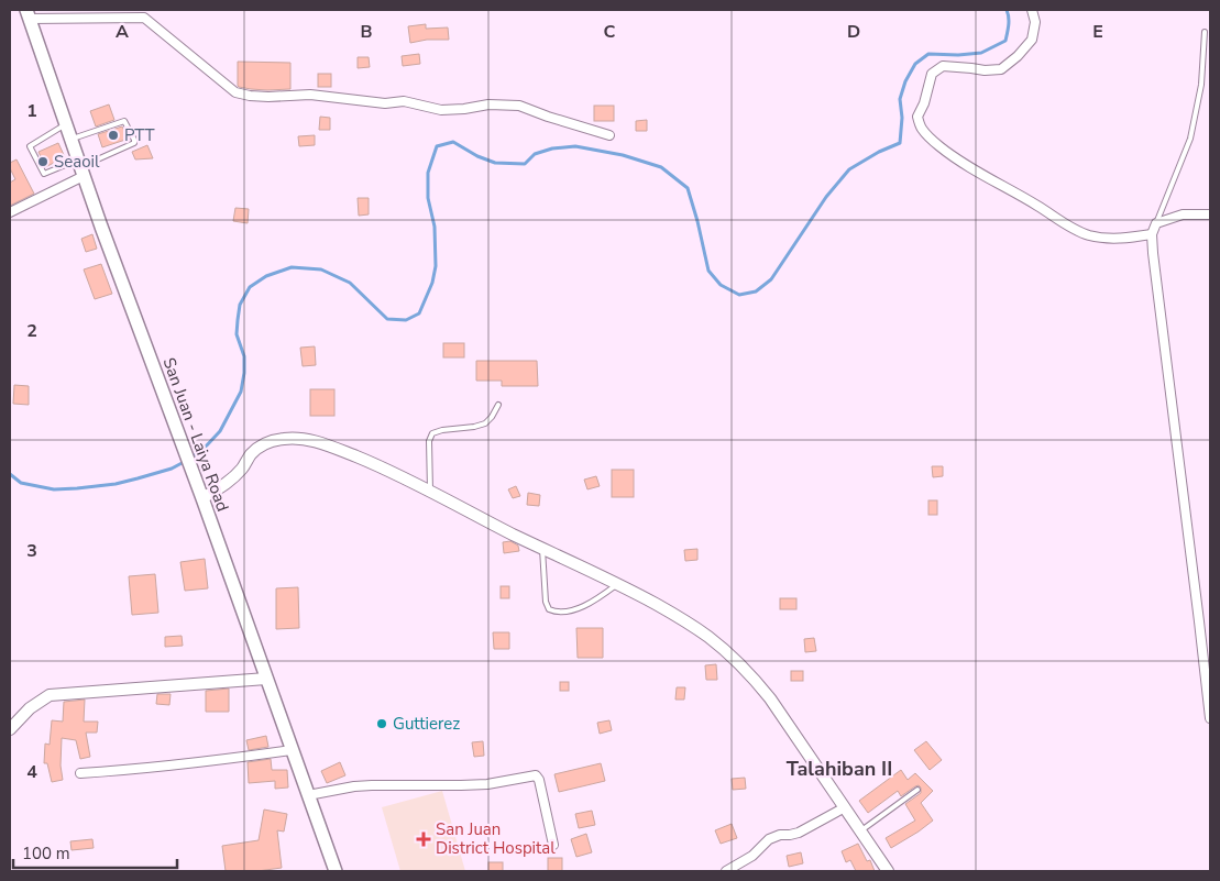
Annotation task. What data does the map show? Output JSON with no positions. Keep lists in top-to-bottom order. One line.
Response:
{"streets":{"main road":["San Juan - Laiya Road"]},"districts":["Talahiban II"],"places":{"other":["PTT","Seaoil","Guttierez"],"health":["San Juan District Hospital"]},"scale_bar":"100 m","grid":{"columns":["A","B","C","D","E"],"rows":["1","2","3","4"]}}
